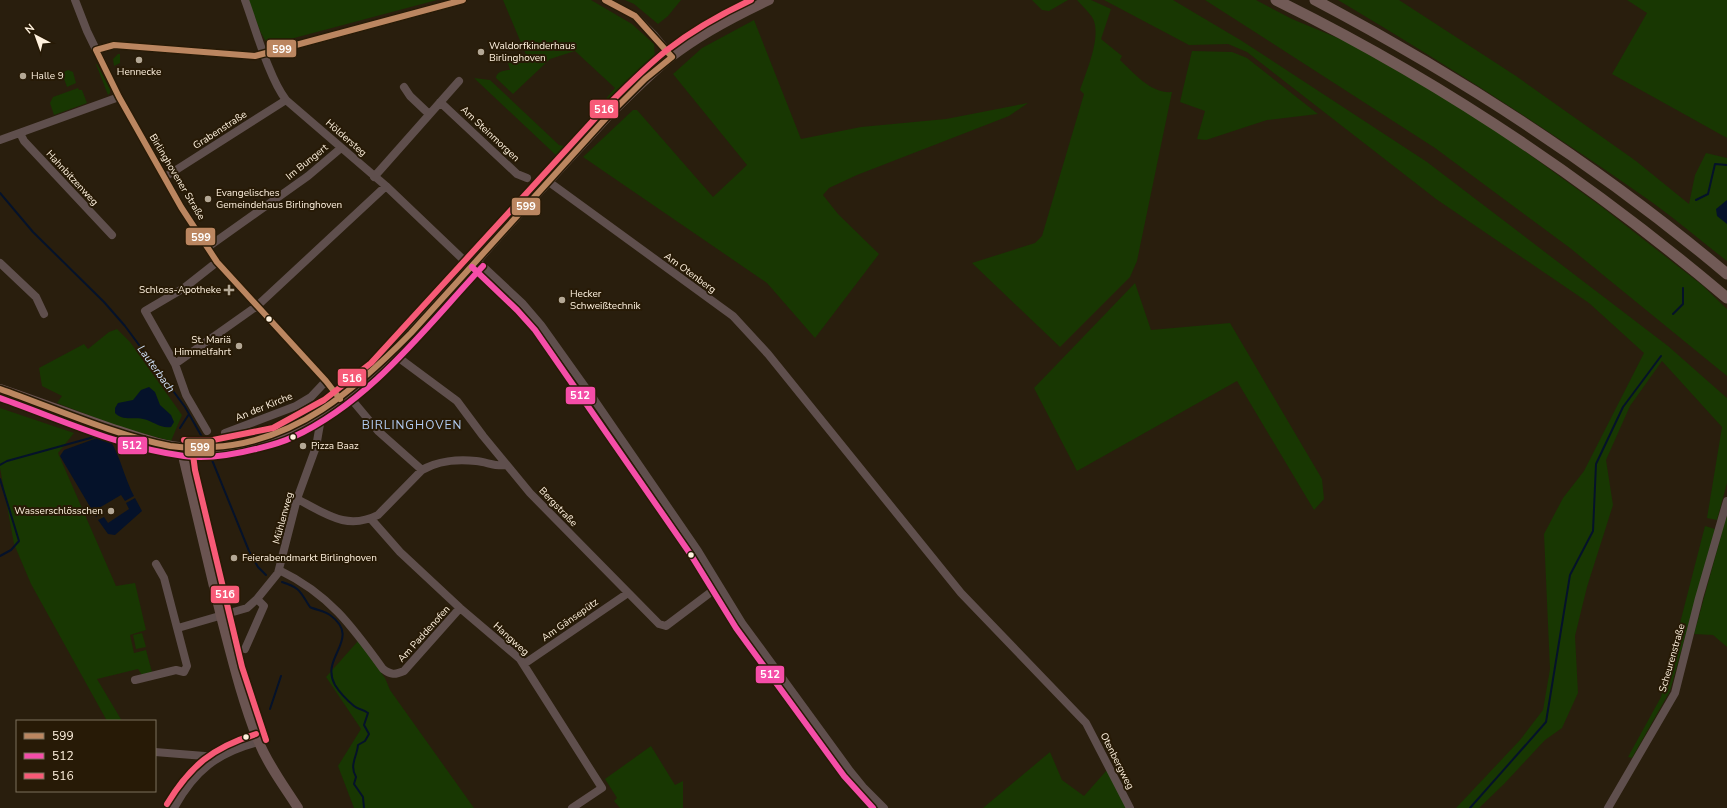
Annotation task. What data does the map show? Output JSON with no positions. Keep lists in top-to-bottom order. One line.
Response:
{"streets":{"street":["Grabenstraße","Am Steinmorgen","Höldersteg","Im Bungert","Birlinghovener Straße","Hahnbitzenweg","Am Otenberg","An der Kirche","Bergstraße","Mühlenweg","Am Gänsepütz","Am Paddenofen","Hangweg","Scheurenstraße","Otenbergweg"]},"crossings":[["Grabenstraße","Höldersteg"],["Grabenstraße","Birlinghovener Straße"],["Höldersteg","Im Bungert"],["Höldersteg","Bergstraße"],["Im Bungert","Birlinghovener Straße"],["Birlinghovener Straße","An der Kirche"],["Am Otenberg","Otenbergweg"],["Bergstraße","Am Gänsepütz"],["Mühlenweg","Am Paddenofen"],["Am Gänsepütz","Hangweg"],["Am Paddenofen","Hangweg"]],"districts":["BIRLINGHOVEN"],"water":["Lauterbach"],"places":{"other":["Waldorfkinderhaus Birlinghoven","Hennecke","Halle 9","Evangelisches Gemeindehaus Birlinghoven","Hecker Schweißtechnik","St. Mariä Himmelfahrt","Pizza Baaz","Wasserschlösschen","Feierabendmarkt Birlinghoven"],"health":["Schloss-Apotheke"]},"lines":["transit line 599","transit line 516","transit line 512"],"legend":["599","512","516"],"north":"top left"}
